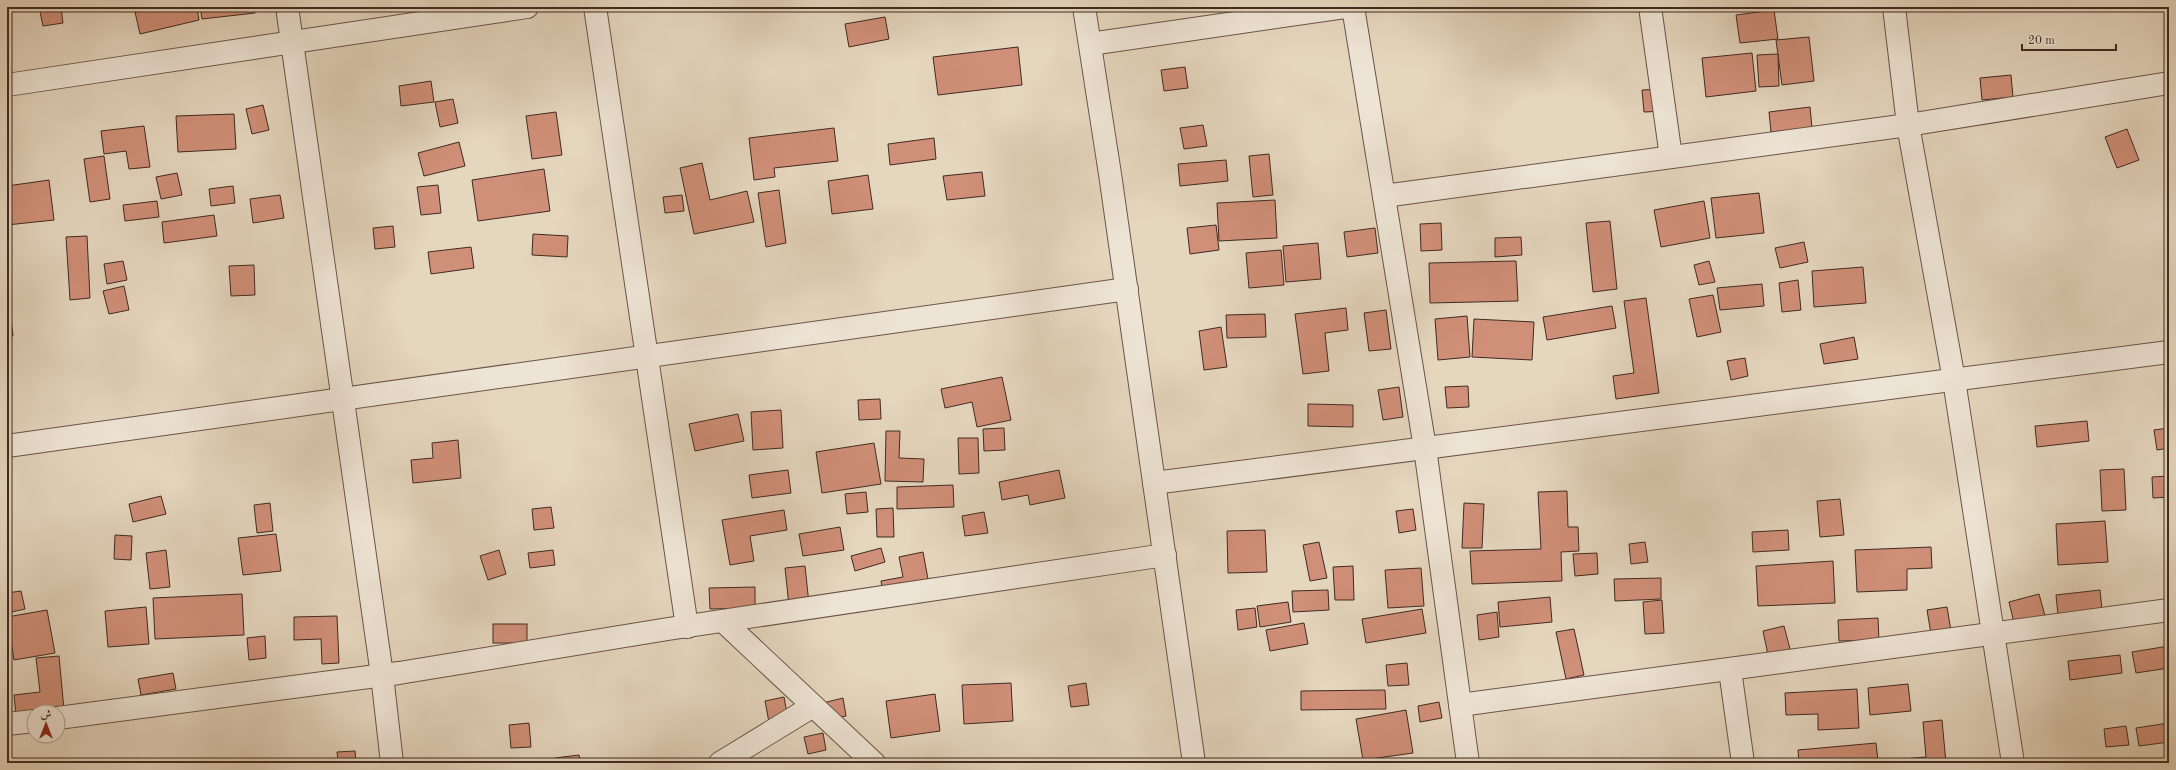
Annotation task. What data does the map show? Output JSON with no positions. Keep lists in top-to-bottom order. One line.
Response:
{"scale_bar":"20 m","north":"top"}
